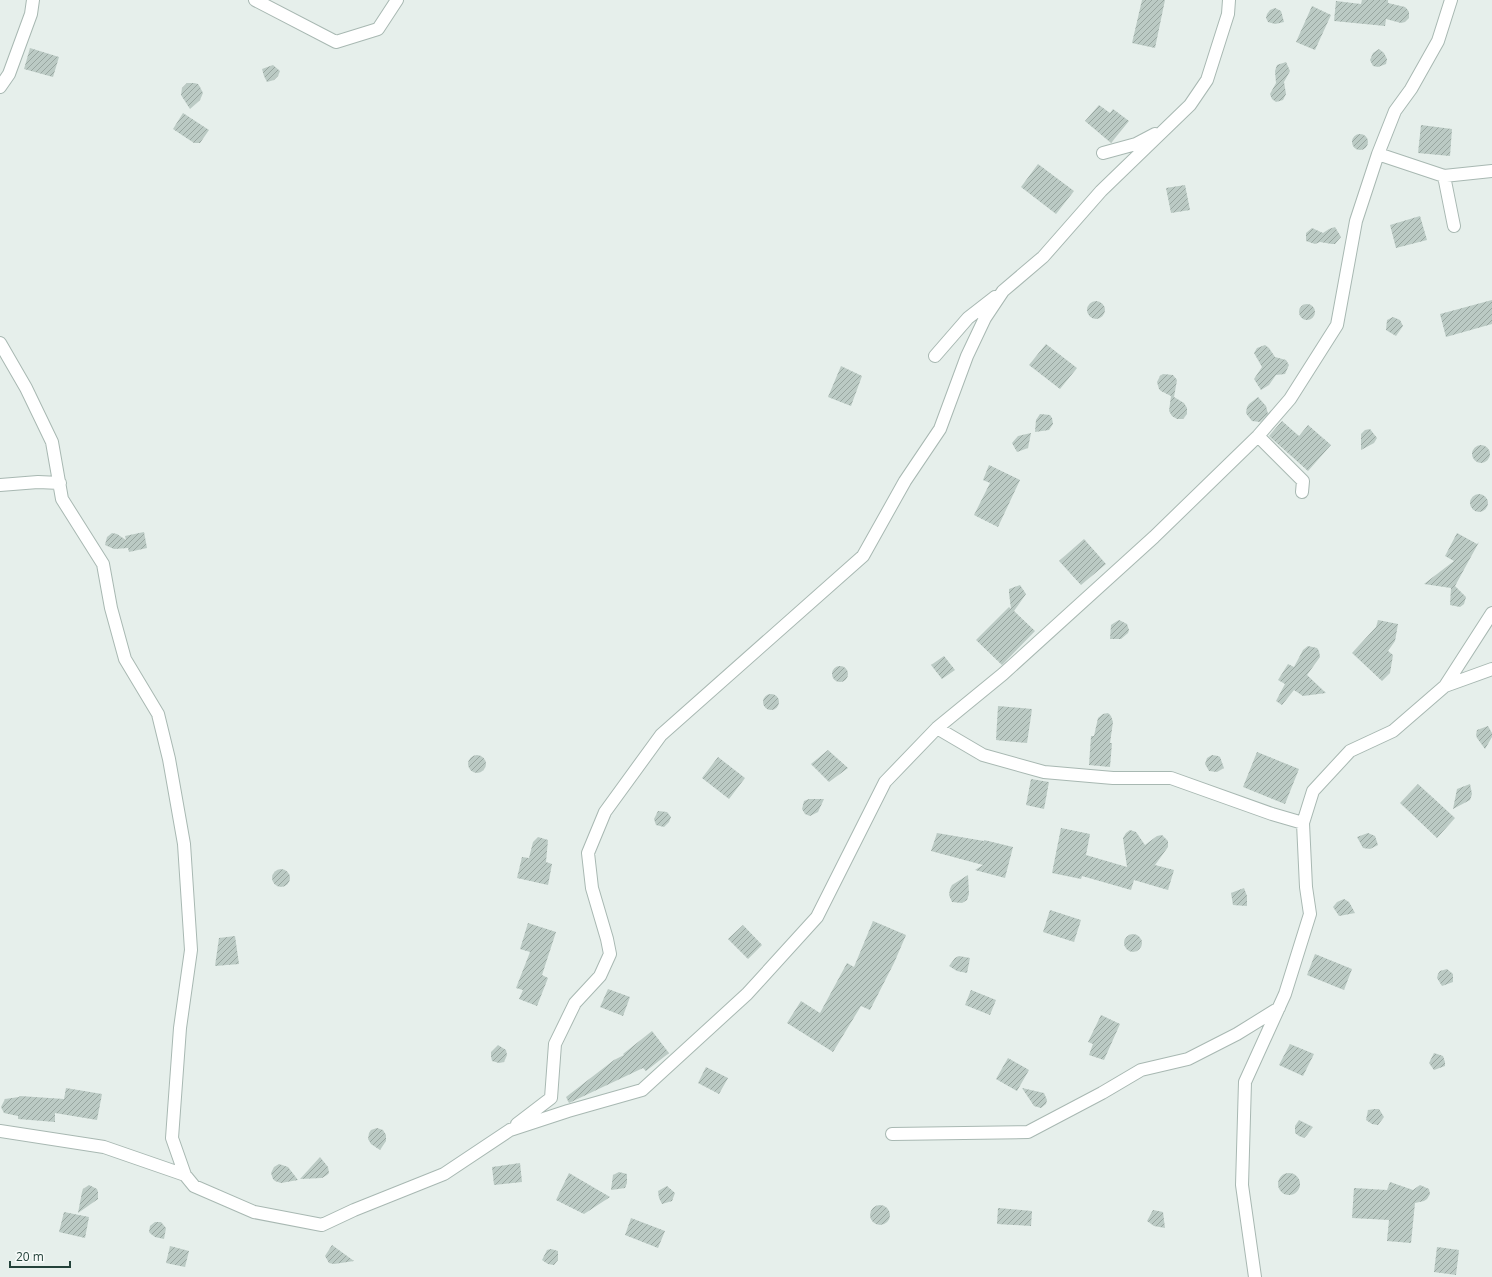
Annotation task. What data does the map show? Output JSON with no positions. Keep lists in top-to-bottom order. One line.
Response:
{"scale_bar":"20 m"}
